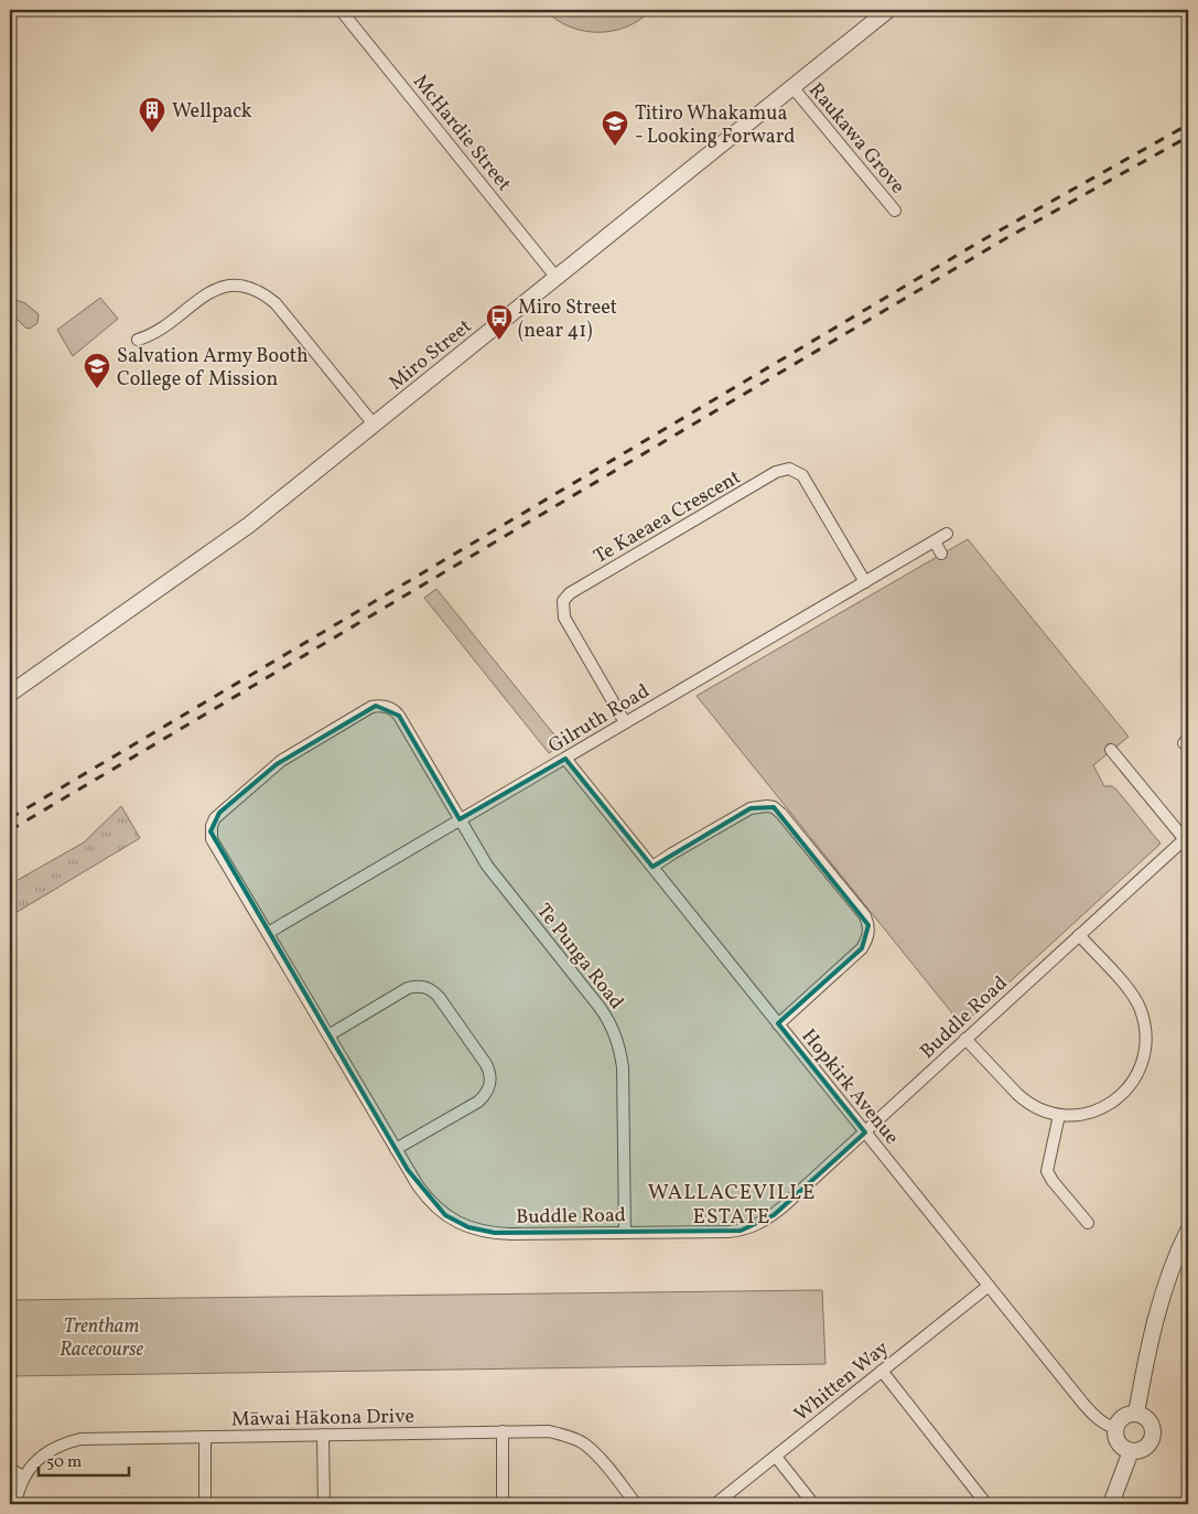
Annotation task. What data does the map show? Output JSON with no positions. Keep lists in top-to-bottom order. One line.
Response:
{"streets":{"street":["McHardie Street","Raukawa Grove","Miro Street","Te Kaeaea Crescent","Gilruth Road","Te Punga Road","Buddle Road","Hopkirk Avenue","Whitten Way","Māwai Hākona Drive"]},"crossings":[["McHardie Street","Miro Street"],["Raukawa Grove","Miro Street"],["Te Kaeaea Crescent","Gilruth Road"],["Gilruth Road","Te Punga Road"],["Gilruth Road","Buddle Road"],["Gilruth Road","Hopkirk Avenue"],["Te Punga Road","Buddle Road"],["Buddle Road","Hopkirk Avenue"],["Hopkirk Avenue","Whitten Way"]],"districts":["WALLACEVILLE ESTATE"],"parks":["Trentham Racecourse"],"places":{"building":["Wellpack"],"school or university":["Titiro Whakamua - Looking Forward","Salvation Army Booth College of Mission"],"bus stop":["Miro Street (near 41)"]},"scale_bar":"50 m"}
